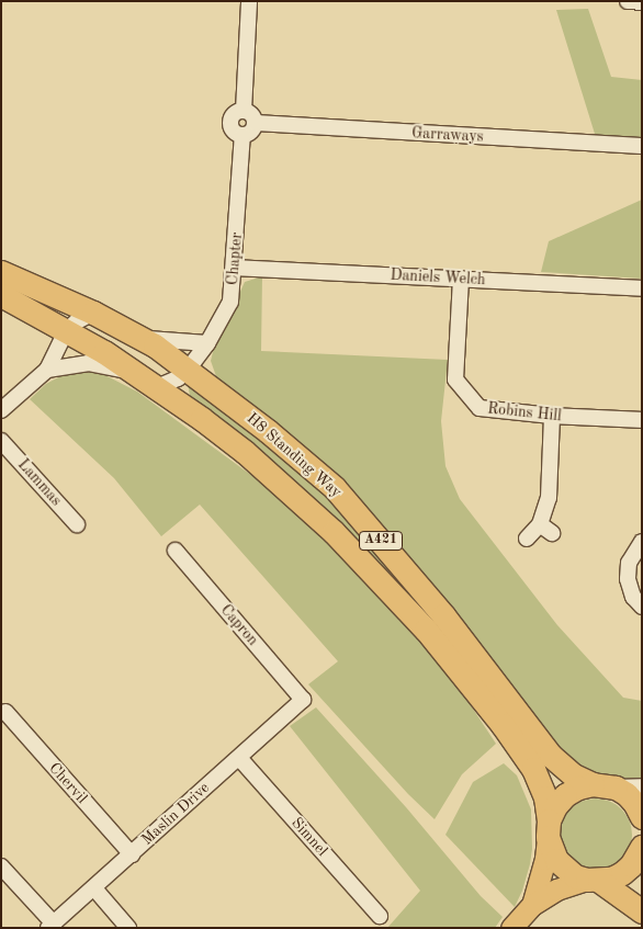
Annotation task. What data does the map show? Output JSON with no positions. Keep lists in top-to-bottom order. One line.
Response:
{"streets":{"highway":["H8 Standing Way","A421"],"street":["Garraways","Chapter","Daniels Welch","Robins Hill","Lammas","Capron","Chervil","Maslin Drive","Simnel"]},"crossings":[["Garraways","Chapter"],["Chapter","Daniels Welch"],["Chapter","H8 Standing Way"],["Daniels Welch","Robins Hill"],["H8 Standing Way","A421"],["Capron","Maslin Drive"],["Chervil","Maslin Drive"],["Maslin Drive","Simnel"]]}
